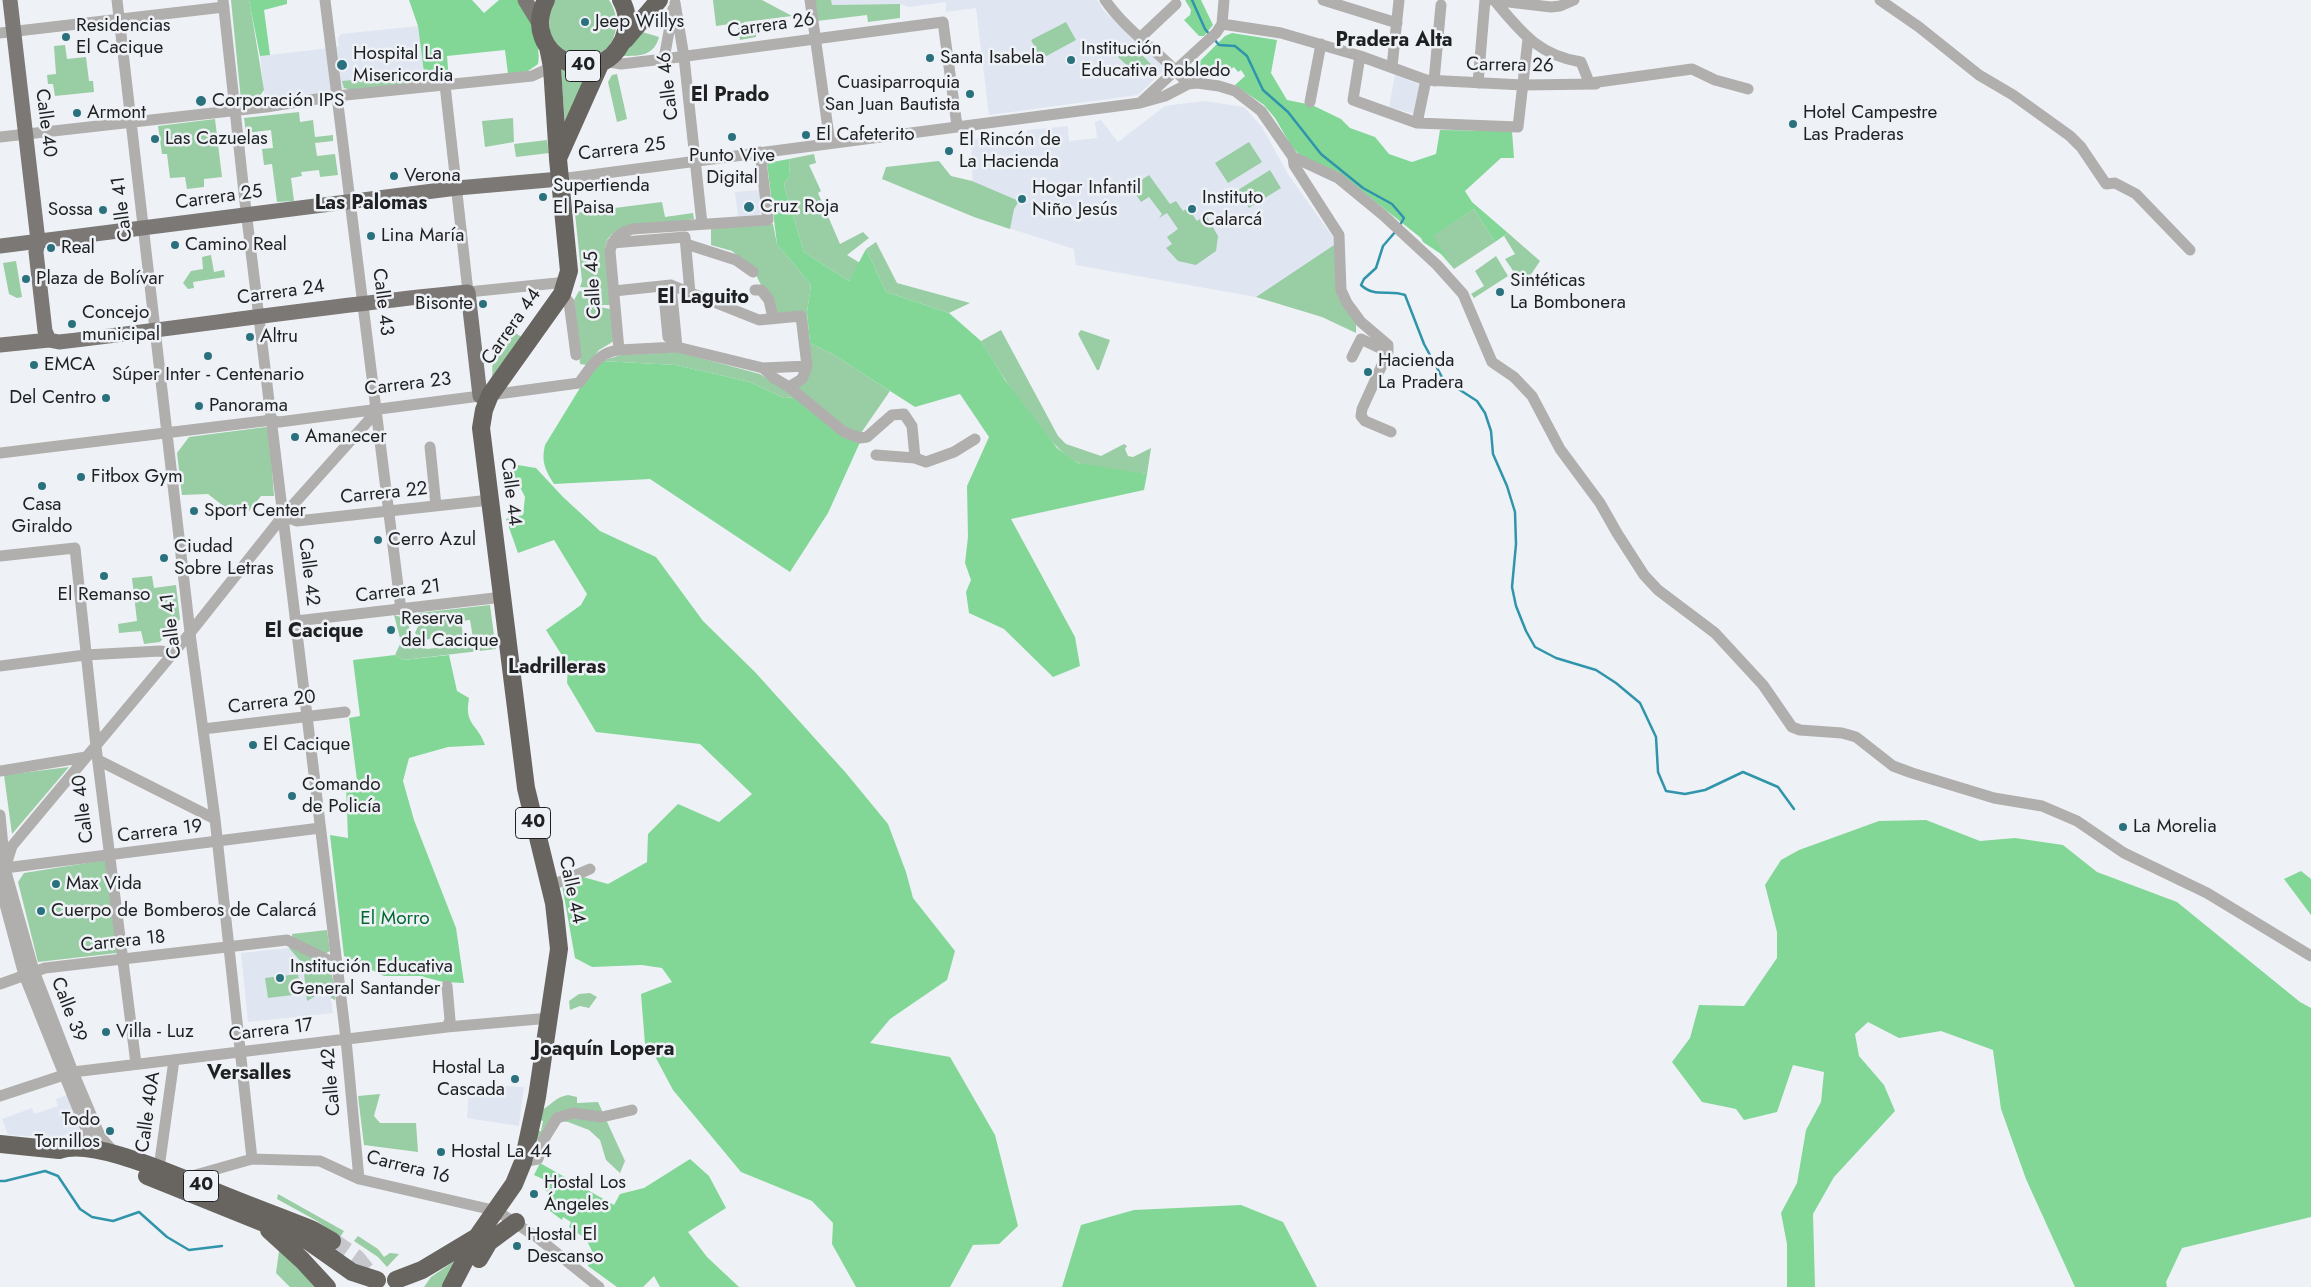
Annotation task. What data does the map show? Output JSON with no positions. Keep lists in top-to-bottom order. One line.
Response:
{"streets":{"highway":["40","Calle 45","Carrera 44","Calle 44"],"main road":["Calle 40","Carrera 25","Carrera 24"],"street":["Carrera 26","Calle 46","Calle 41","Calle 43","Carrera 23","Carrera 22","Calle 42","Carrera 21","Carrera 20","Carrera 19","Carrera 18","Calle 39","Carrera 17","Calle 40A","Carrera 16"]},"crossings":[["Carrera 26","40"],["Carrera 26","Calle 46"],["Carrera 26","Carrera 25"],["Carrera 26","Calle 45"],["40","Calle 46"],["40","Calle 45"],["40","Calle 44"],["40","Calle 39"],["40","Calle 40A"],["40","Carrera 16"],["Calle 46","Carrera 25"],["Calle 46","Calle 45"],["Calle 40","Carrera 25"],["Calle 40","Carrera 24"],["Calle 40","Carrera 19"],["Calle 40","Carrera 18"],["Calle 40","Carrera 17"],["Carrera 25","Calle 41"],["Carrera 25","Calle 45"],["Carrera 25","Calle 43"],["Carrera 25","Calle 44"],["Carrera 25","Calle 42"],["Calle 41","Carrera 24"],["Calle 41","Carrera 23"],["Calle 41","Carrera 20"],["Calle 41","Carrera 19"],["Calle 41","Carrera 18"],["Calle 41","Carrera 17"],["Calle 41","Carrera 16"],["Calle 45","Carrera 24"],["Calle 45","Carrera 44"],["Calle 45","Carrera 23"],["Carrera 24","Calle 43"],["Carrera 24","Carrera 44"],["Carrera 24","Calle 44"],["Carrera 24","Calle 42"],["Calle 43","Carrera 23"],["Calle 43","Carrera 22"],["Calle 43","Carrera 21"],["Carrera 44","Carrera 23"],["Carrera 44","Calle 44"],["Carrera 23","Calle 44"],["Carrera 23","Calle 42"],["Calle 44","Carrera 22"],["Calle 44","Carrera 21"],["Calle 44","Carrera 17"],["Calle 44","Carrera 16"],["Carrera 22","Calle 42"],["Calle 42","Carrera 21"],["Calle 42","Carrera 20"],["Calle 42","Carrera 19"],["Calle 42","Carrera 18"],["Calle 42","Carrera 17"],["Calle 42","Carrera 16"],["Carrera 19","Calle 39"],["Carrera 18","Calle 39"],["Calle 39","Carrera 17"],["Carrera 17","Calle 40A"]],"districts":["Pradera Alta","El Prado","Las Palomas","El Laguito","El Cacique","Ladrilleras","Joaquín Lopera","Versalles"],"parks":["El Morro"],"places":["Jeep Willys","Residencias El Cacique","Santa Isabela","Institución Educativa Robledo","Hospital La Misericordia","Cuasiparroquia San Juan Bautista","Corporación IPS","Armont","Hotel Campestre Las Praderas","El Cafeterito","Punto Vive Digital","Las Cazuelas","El Rincón de La Hacienda","Verona","Supertienda El Paisa","Hogar Infantil Niño Jesús","Cruz Roja","Instituto Calarcá","Sossa","Lina María","Camino Real","Real","Plaza de Bolívar","Sintéticas La Bombonera","Bisonte","Concejo municipal","Altru","Súper Inter - Centenario","EMCA","Hacienda La Pradera","Del Centro","Panorama","Amanecer","Fitbox Gym","Casa Giraldo","Sport Center","Cerro Azul","Ciudad Sobre Letras","El Remanso","Reserva del Cacique","El Cacique","Comando de Policía","La Morelia","Max Vida","Cuerpo de Bomberos de Calarcá","Institución Educativa General Santander","Villa - Luz","Hostal La Cascada","Todo Tornillos","Hostal La 44","Hostal Los Ángeles","Hostal El Descanso"]}
